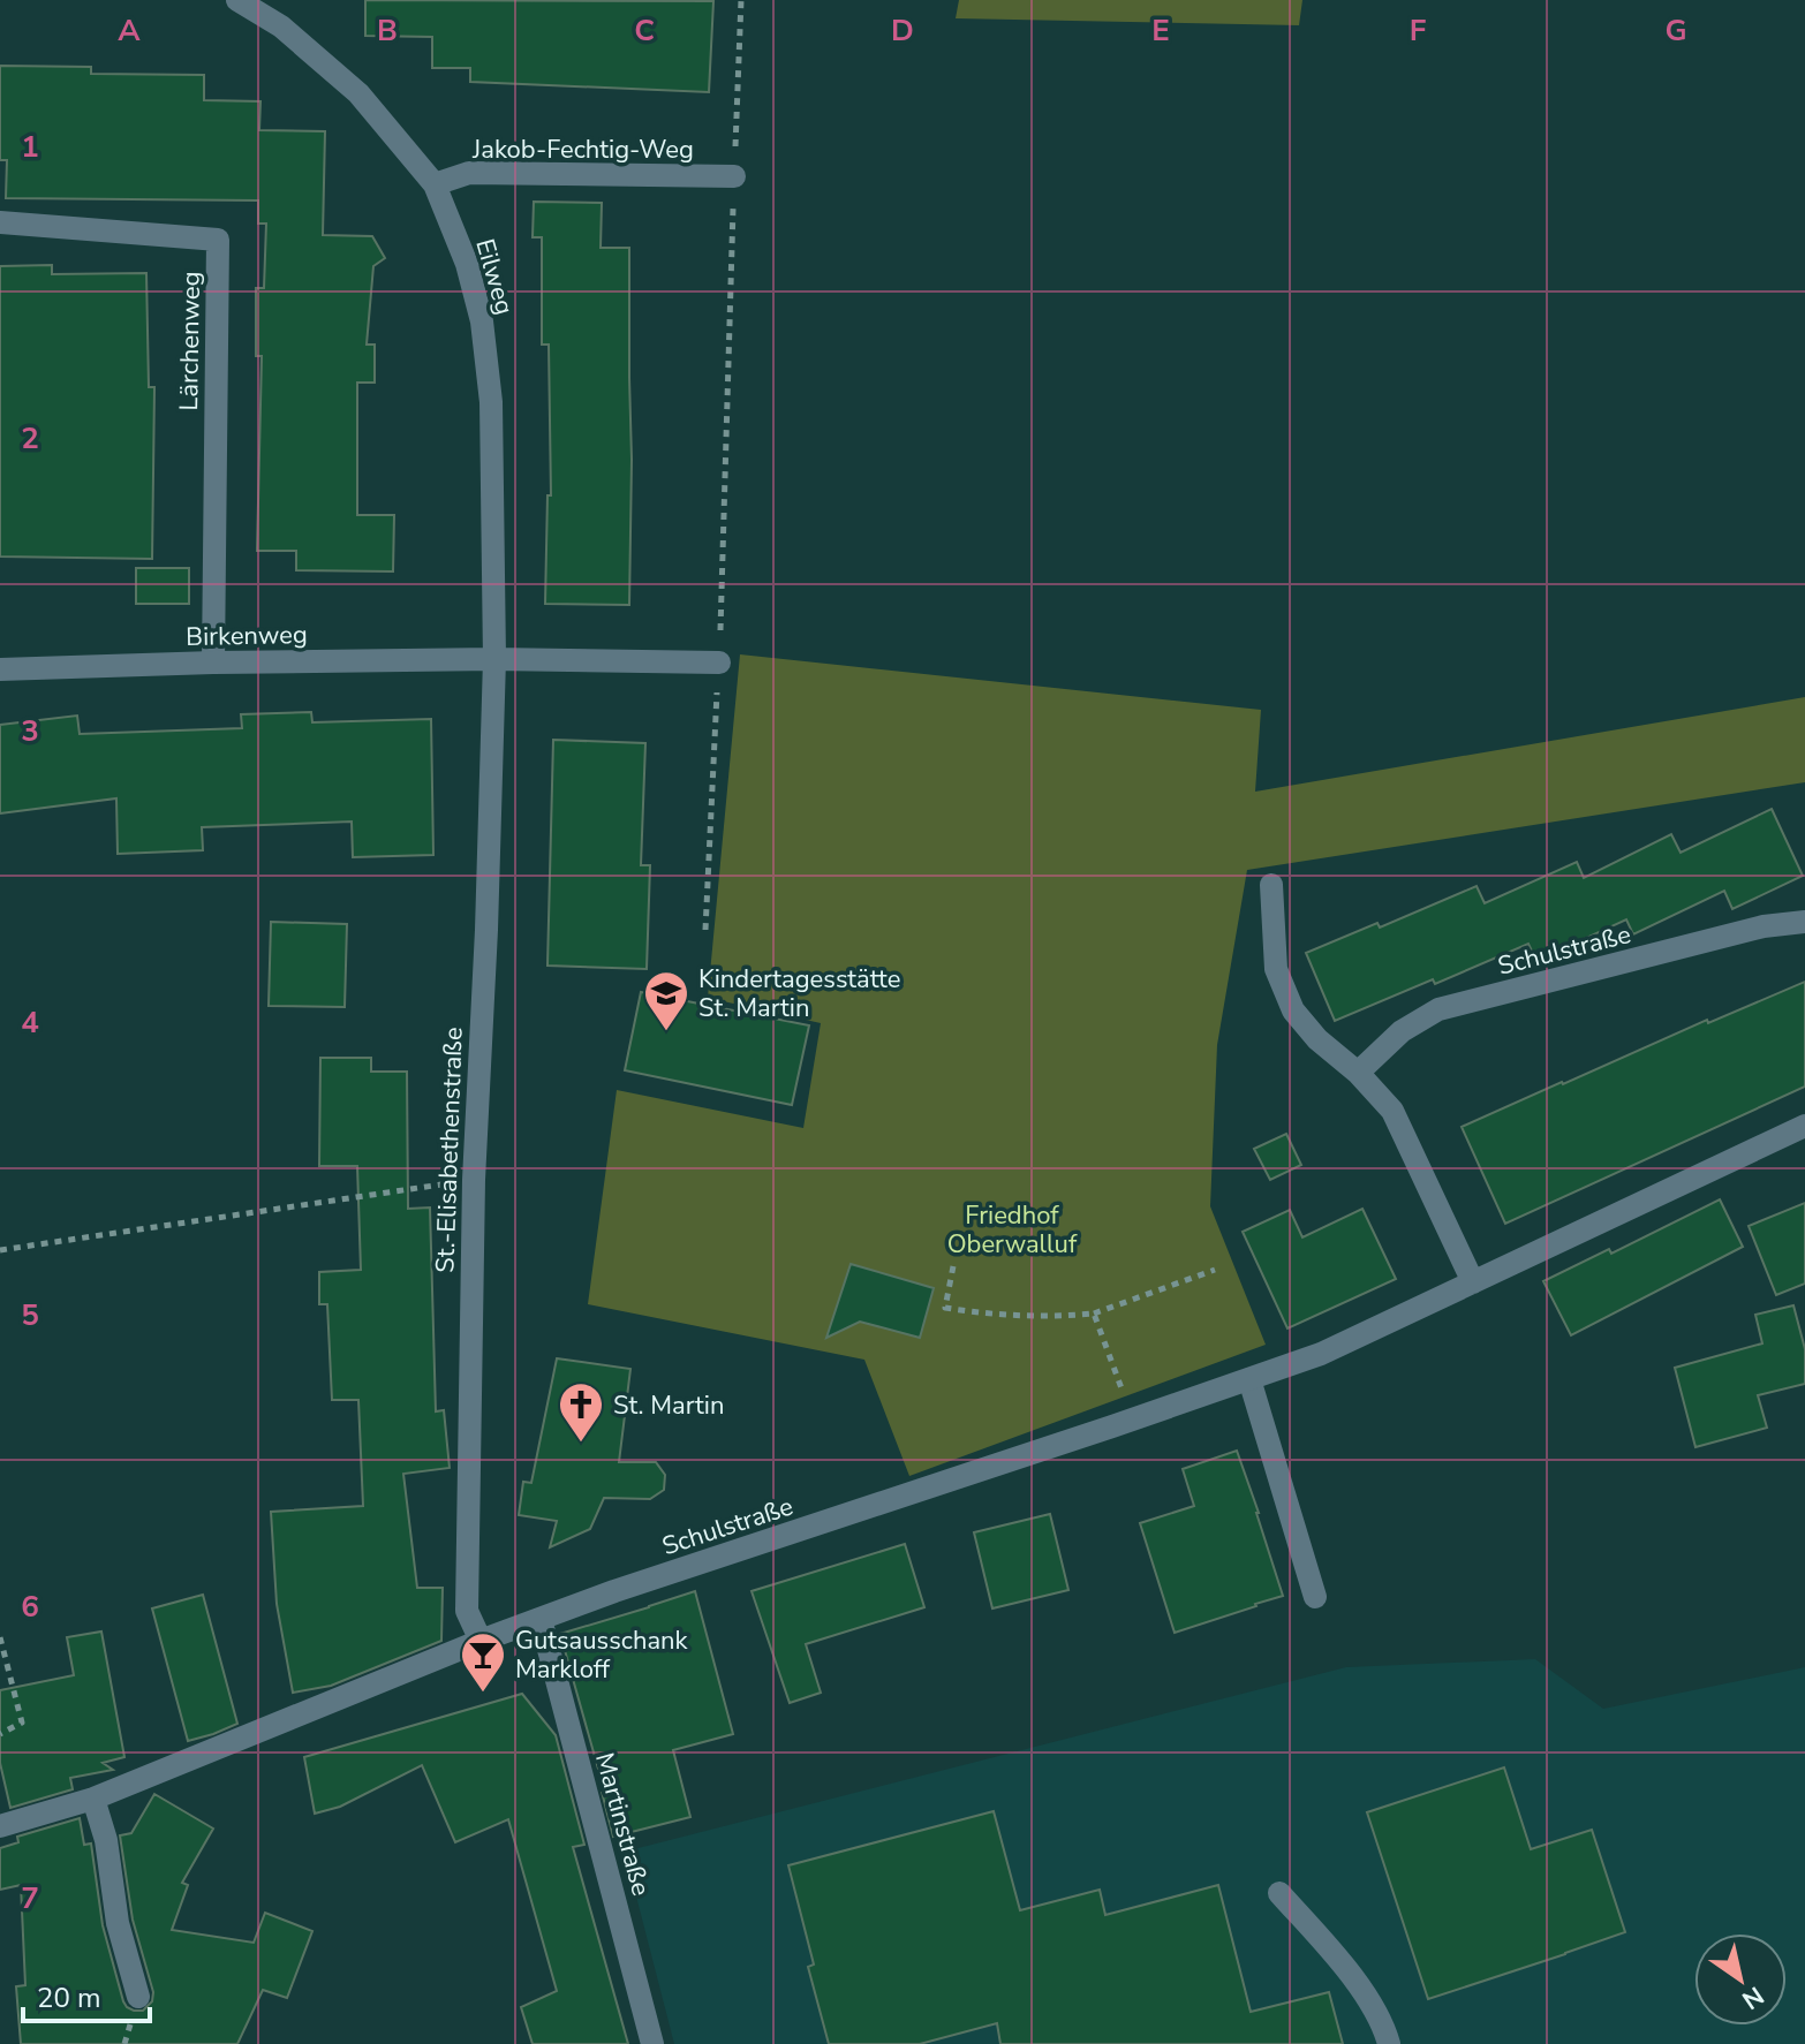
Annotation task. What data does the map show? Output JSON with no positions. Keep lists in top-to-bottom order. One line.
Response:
{"streets":{"street":["Jakob-Fechtig-Weg","Eilweg","Lärchenweg","Birkenweg","Schulstraße","St.-Elisabethenstraße","Martinstraße"]},"crossings":[["Jakob-Fechtig-Weg","Eilweg"],["Eilweg","Birkenweg"],["Eilweg","St.-Elisabethenstraße"],["Lärchenweg","Birkenweg"],["Birkenweg","St.-Elisabethenstraße"],["Schulstraße","St.-Elisabethenstraße"],["Schulstraße","Martinstraße"]],"parks":["Friedhof Oberwalluf"],"places":{"school or university":["Kindertagesstätte St. Martin"],"church":["St. Martin"],"bar":["Gutsausschank Markloff"]},"scale_bar":"20 m","north":"bottom right","grid":{"columns":["A","B","C","D","E","F","G"],"rows":["1","2","3","4","5","6","7"]}}
